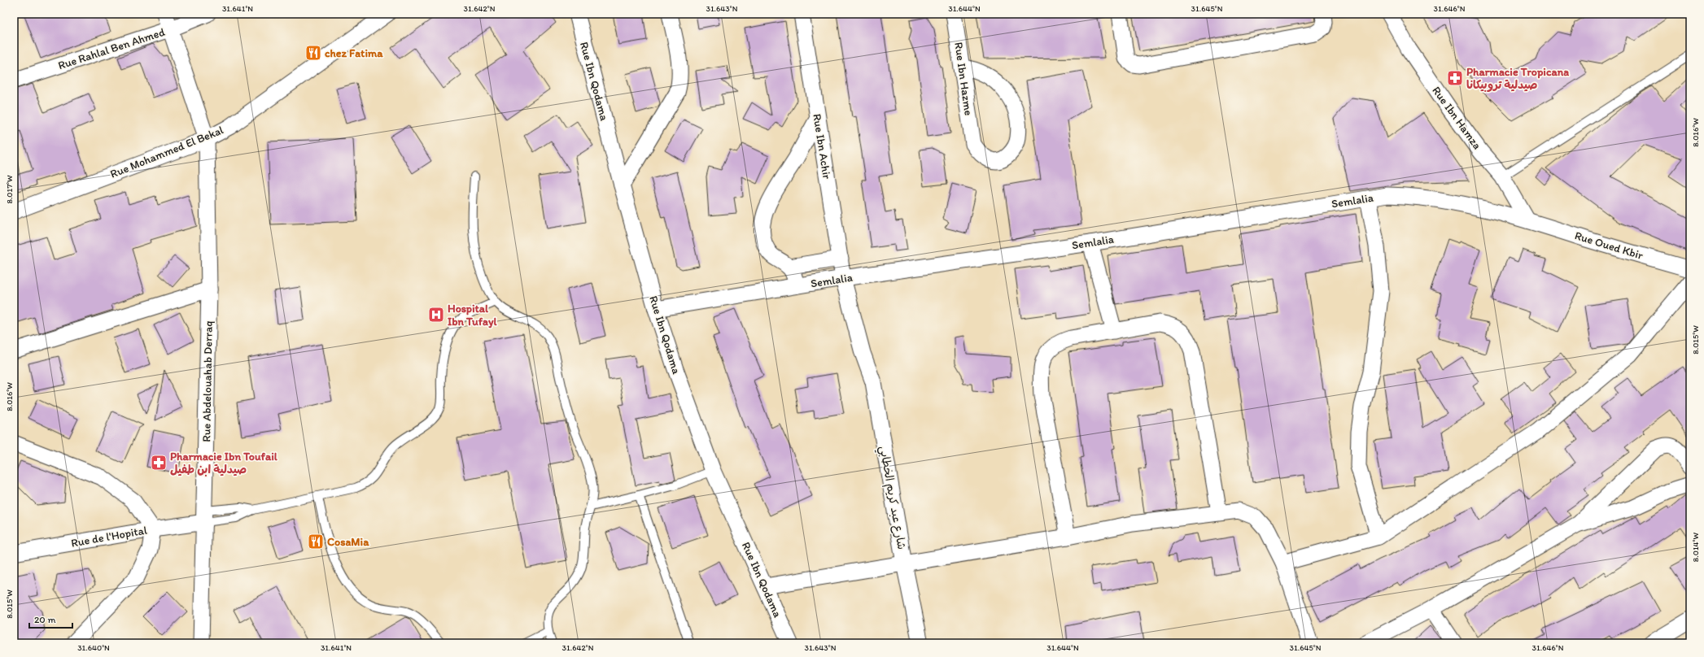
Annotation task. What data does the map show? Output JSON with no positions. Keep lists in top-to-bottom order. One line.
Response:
{"streets":{"street":["Rue Rahlal Ben Ahmed","Rue Ibn Hazme","Rue Ibn Qodama","Rue Ibn Hamza","Rue Ibn Achir","Rue Mohammed El Bekal","Semlalia","Rue Oued Kbir","Rue Abdelouahab Derraq","شارع عبد كريم الخطابي","Rue de l'Hopital"]},"crossings":[["Rue Rahlal Ben Ahmed","Rue Abdelouahab Derraq"],["Rue Ibn Qodama","Semlalia"],["Rue Ibn Hamza","Semlalia"],["Rue Ibn Hamza","Rue Oued Kbir"],["Rue Ibn Achir","Semlalia"],["Rue Ibn Achir","شارع عبد كريم الخطابي"],["Rue Mohammed El Bekal","Rue Abdelouahab Derraq"],["Semlalia","Rue Oued Kbir"],["Semlalia","شارع عبد كريم الخطابي"],["Rue Abdelouahab Derraq","Rue de l'Hopital"]],"places":{"restaurant":["chez Fatima","CosaMia"],"pharmacy":["Pharmacie Tropicana صيدلية تروبيكانا","Pharmacie Ibn Toufail صيدلية ابن طفيل"],"hospital":["Hospital Ibn Tufayl"]},"scale_bar":"20 m","coordinates":["31.641°N","31.642°N","31.643°N","31.644°N","31.645°N","31.646°N","8.016°W","8.017°W","8.015°W","8.014°W","31.640°N"]}
